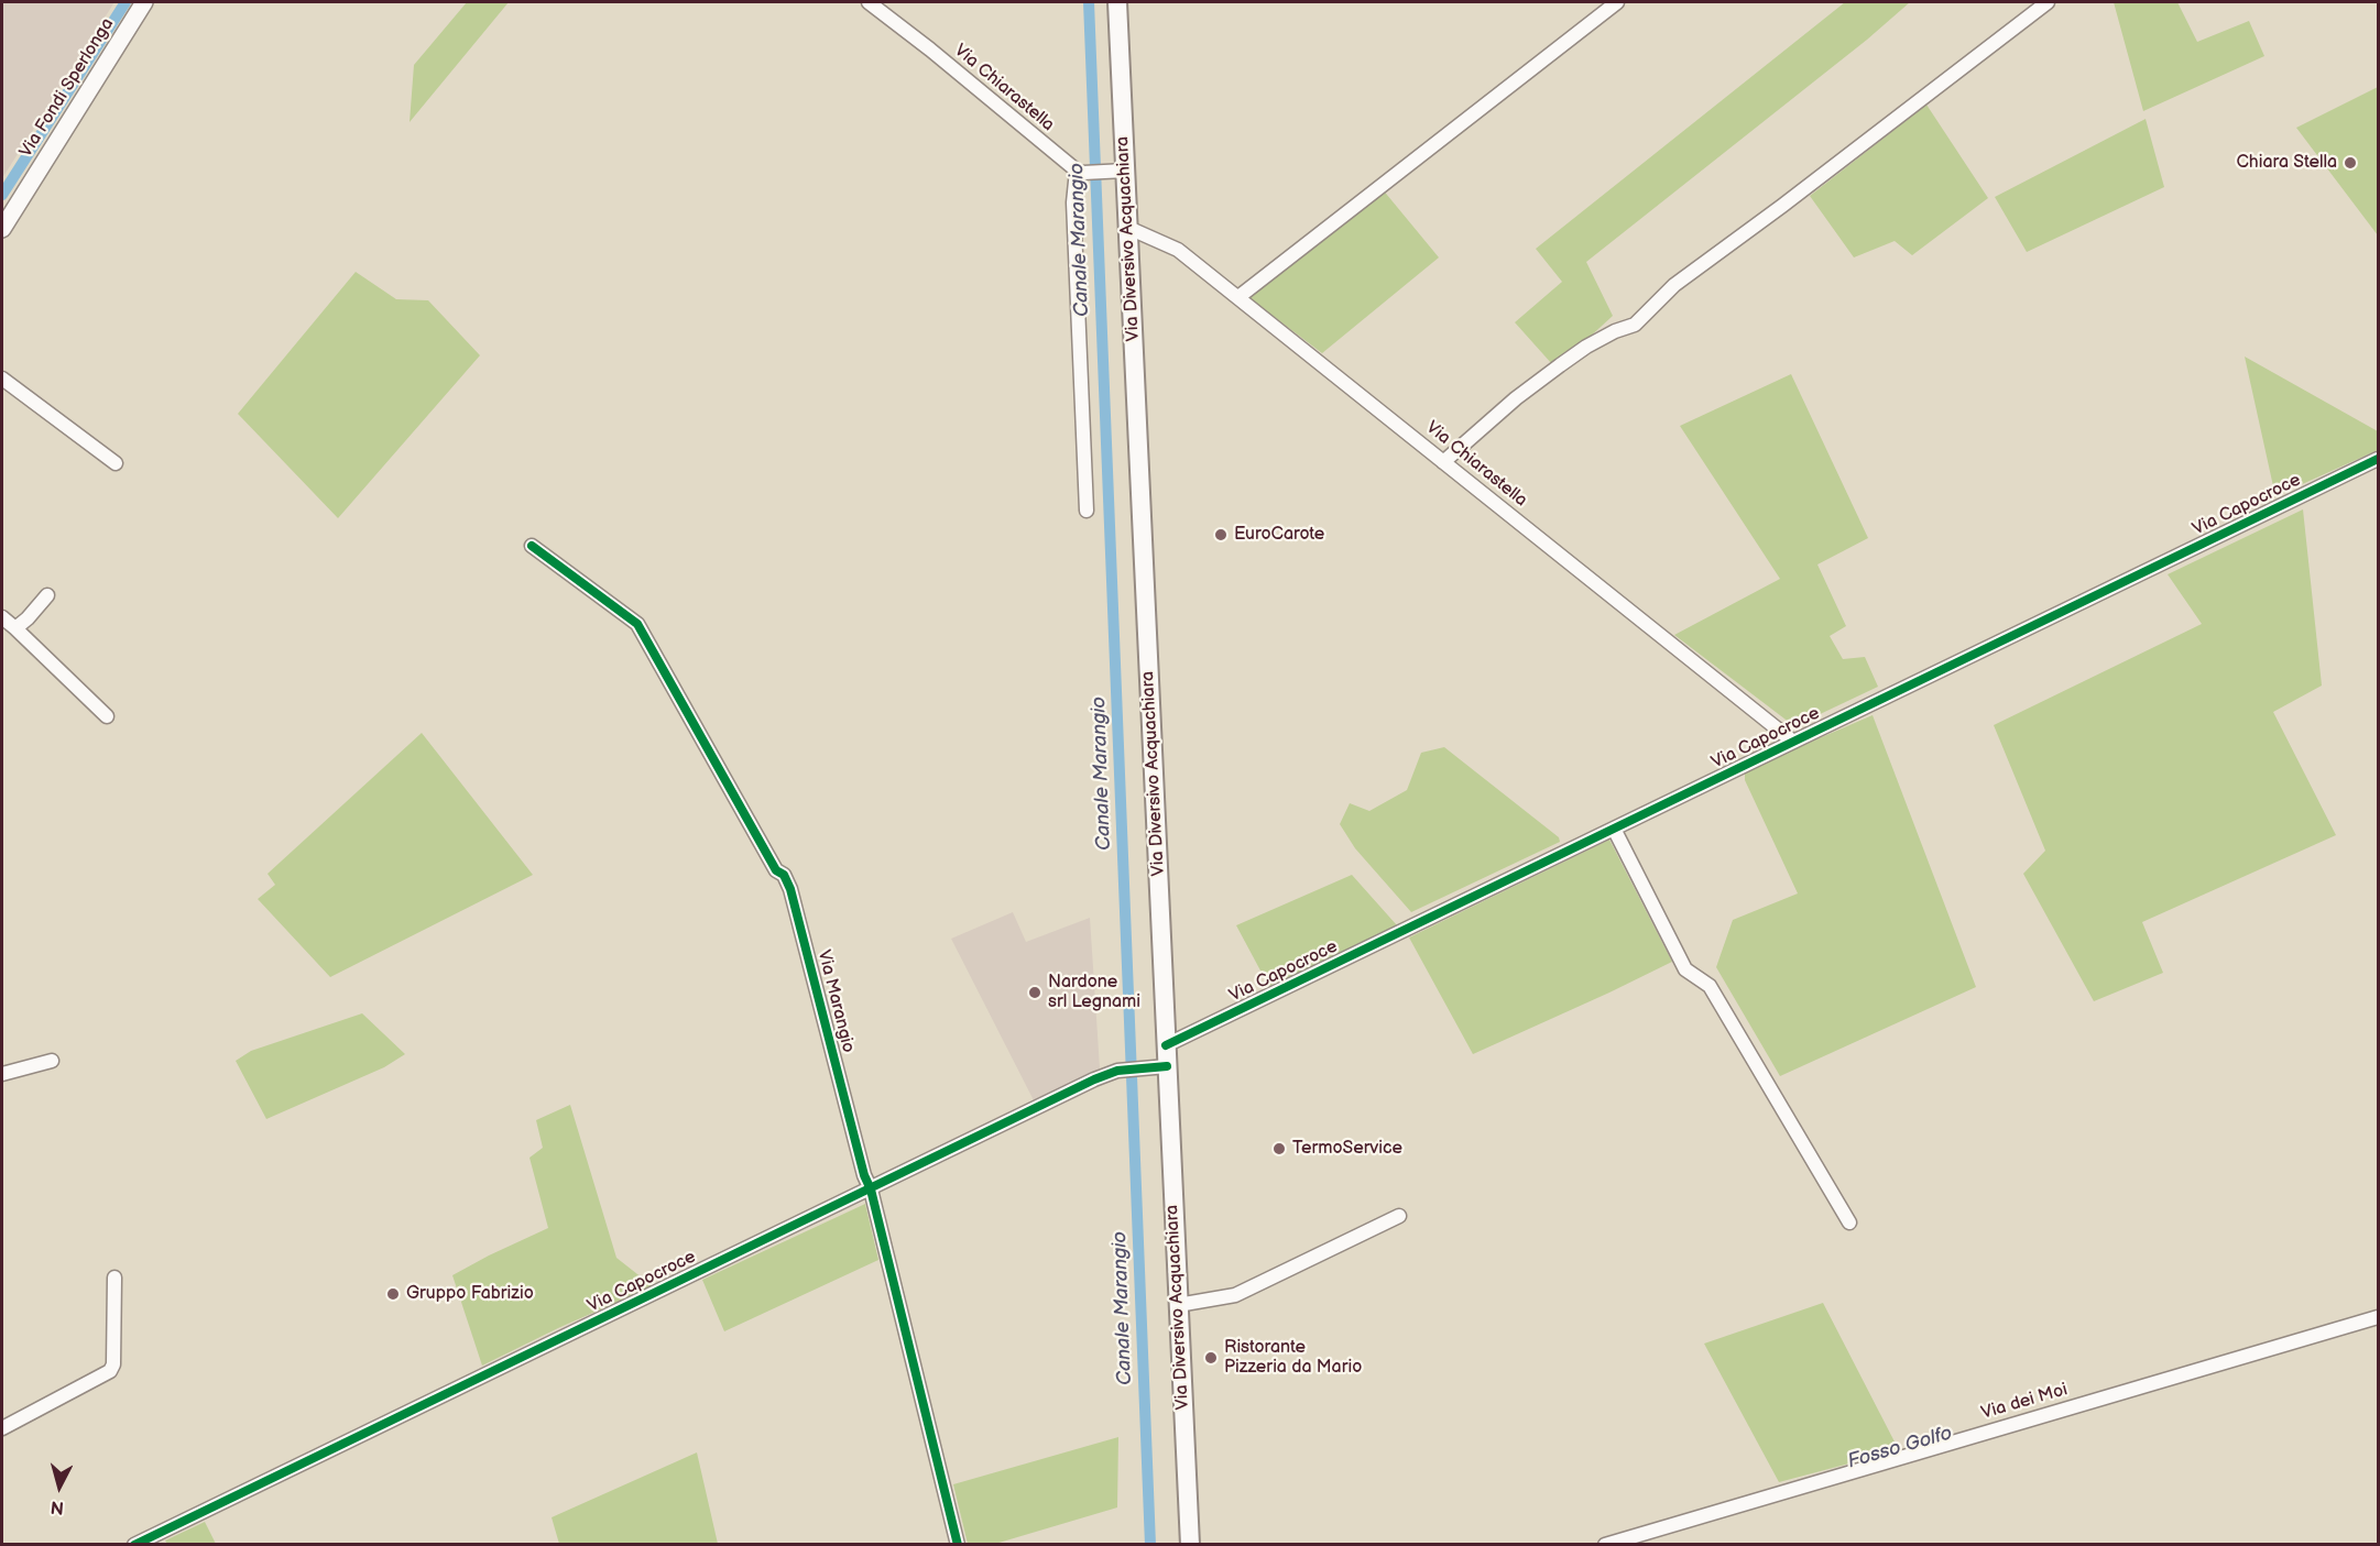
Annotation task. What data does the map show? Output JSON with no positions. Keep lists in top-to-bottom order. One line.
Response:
{"streets":{"main road":["Via Diversivo Acquachiara"],"street":["Via Fondi Sperlonga","Via Chiarastella","Via Capocroce","Via Marangio","Via dei Moi"]},"crossings":[["Via Chiarastella","Via Diversivo Acquachiara"],["Via Chiarastella","Via Capocroce"],["Via Diversivo Acquachiara","Via Capocroce"],["Via Capocroce","Via Marangio"]],"water":["Canale Marangio","Fosso Golfo"],"places":["Chiara Stella","EuroCarote","Nardone srl Legnami","TermoService","Gruppo Fabrizio","Ristorante Pizzeria da Mario"],"north":"bottom"}
